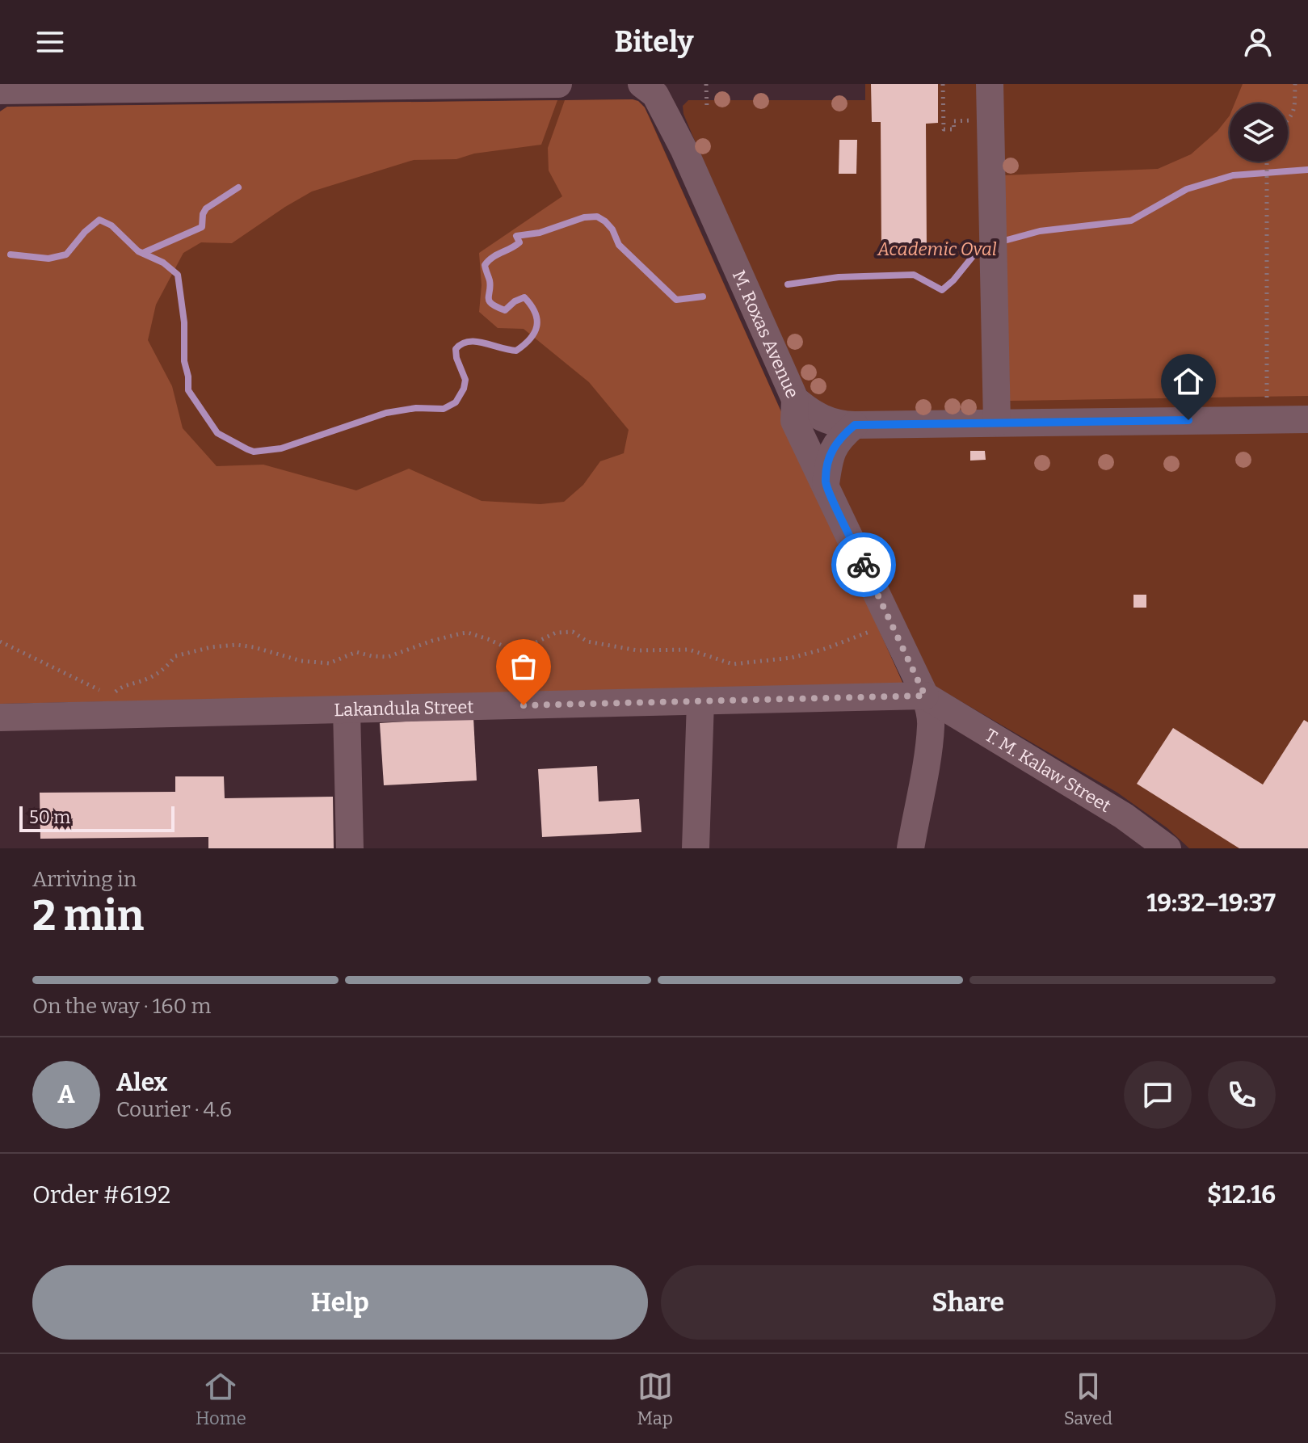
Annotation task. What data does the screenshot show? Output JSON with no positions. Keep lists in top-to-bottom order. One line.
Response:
{"streets":{"street":["M. Roxas Avenue","Lakandula Street","T. M. Kalaw Street"]},"crossings":[["Lakandula Street","T. M. Kalaw Street"]],"parks":["Academic Oval"],"scale_bar":"50 m","page":{"header":"Bitely","scale":"50 m","heading":["2 min","Arriving in","19:32–19:37"],"panel":["Alex","Courier · 4.6","Order #6192","$12.16"],"bar":"On the way · 160 m","round":"A","buttons":["Help","Share"],"tabs":["Home","Map","Saved"]}}
